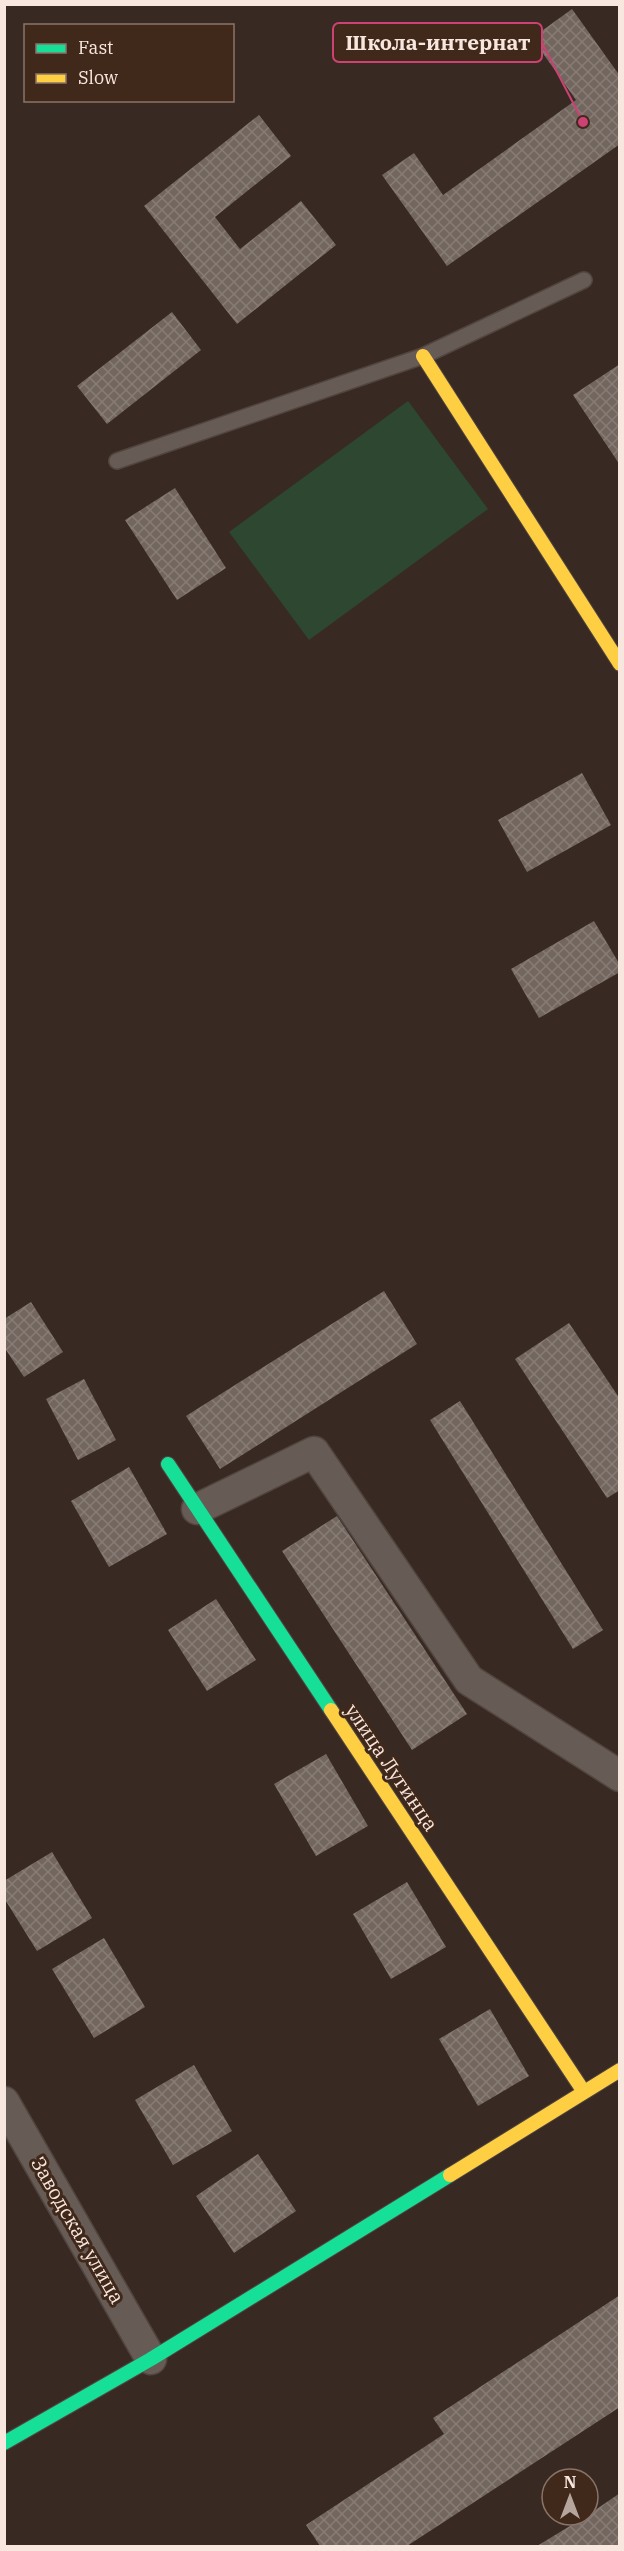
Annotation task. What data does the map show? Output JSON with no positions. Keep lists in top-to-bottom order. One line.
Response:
{"streets":{"street":["улица Лугинца","Заводская улица"]},"places":["Школа-интернат"],"legend":["Fast","Slow"],"north":"top"}
